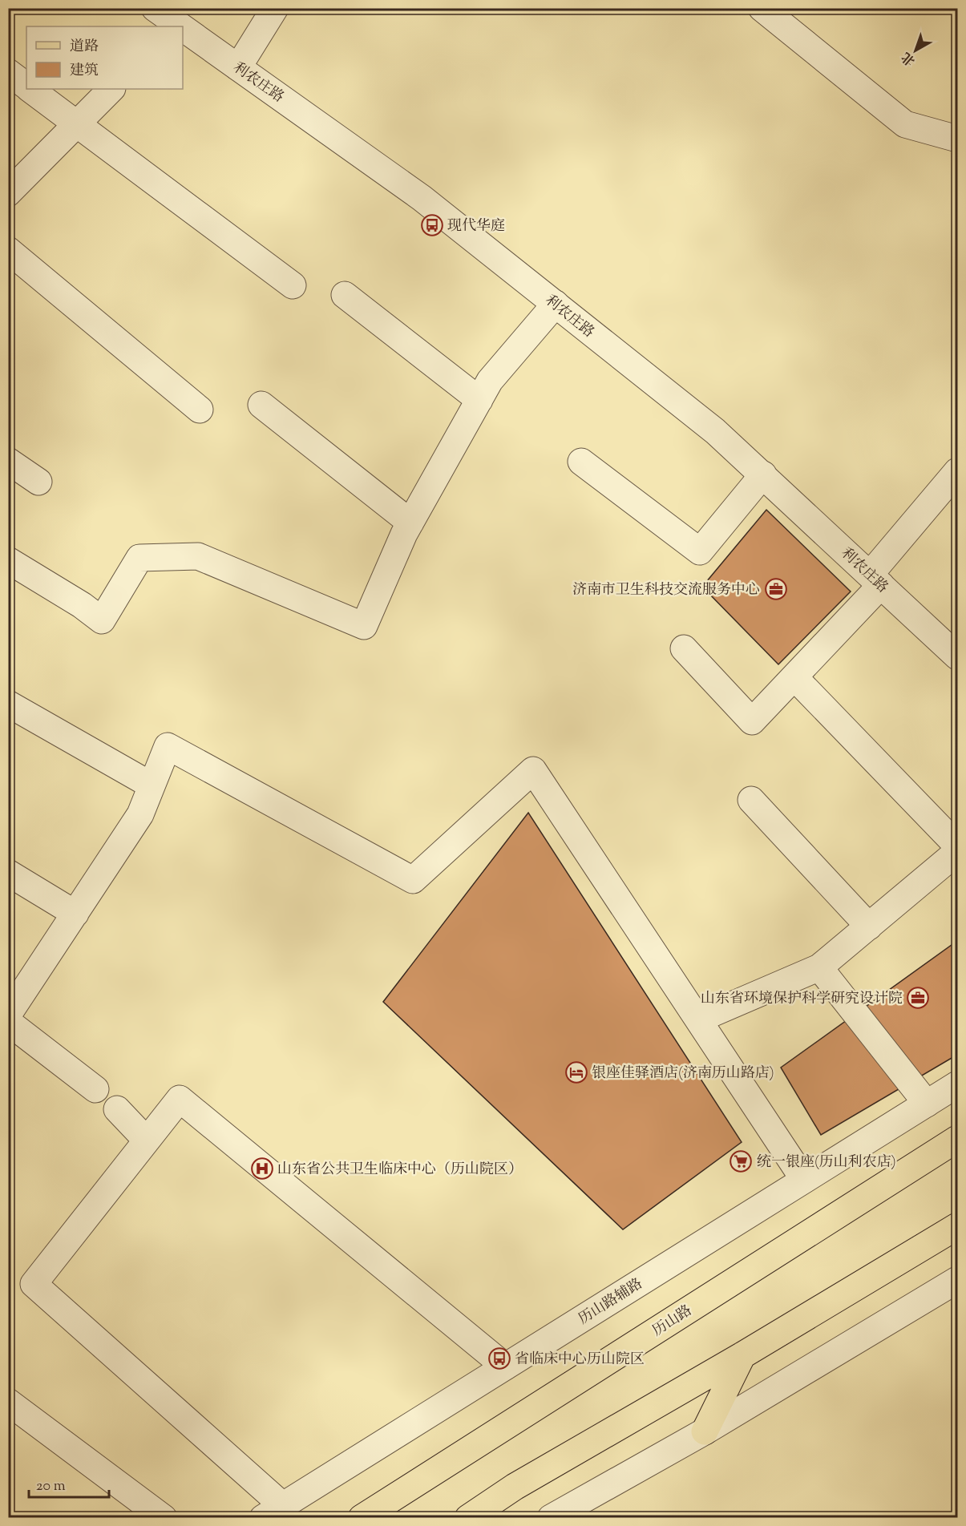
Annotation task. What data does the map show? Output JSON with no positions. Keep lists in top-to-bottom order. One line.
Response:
{"streets":{"main road":["历山路"],"street":["利农庄路","历山路辅路"]},"places":{"bus stop":["现代华庭","省临床中心历山院区"],"office":["济南市卫生科技交流服务中心","山东省环境保护科学研究设计院"],"hotel":["银座佳驿酒店(济南历山路店)"],"supermarket":["统一银座(历山利农店)"],"hospital":["山东省公共卫生临床中心（历山院区）"]},"legend":["道路","建筑"],"scale_bar":"20 m","north":"bottom left"}
